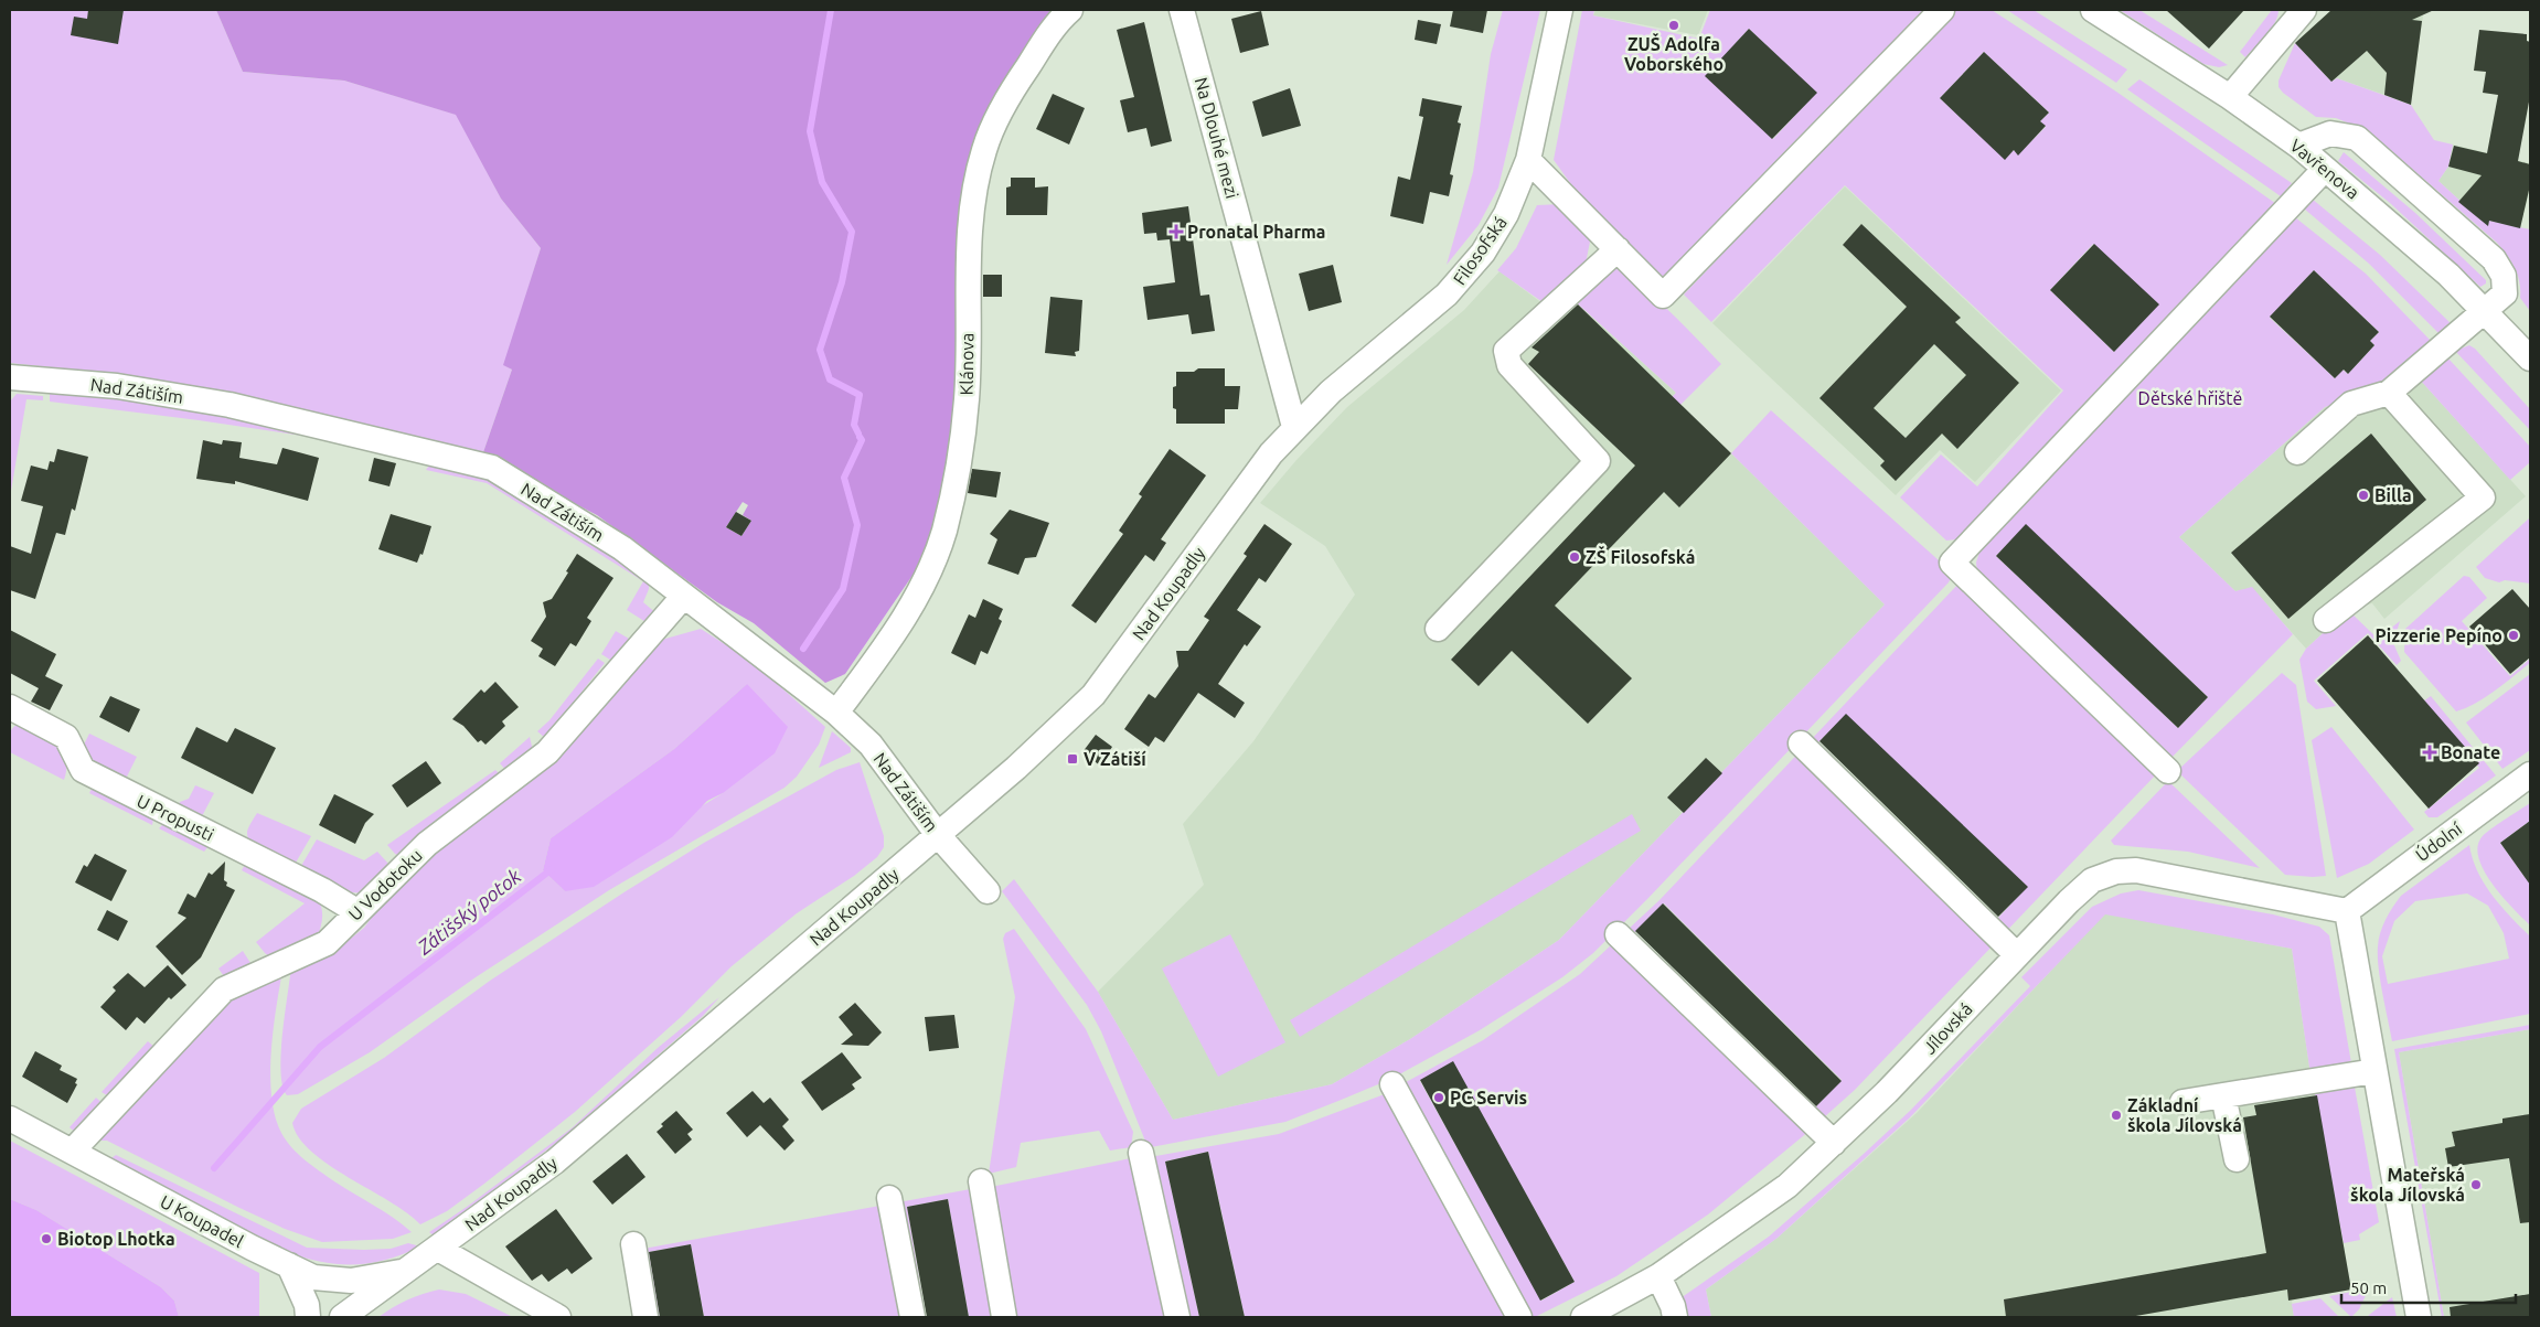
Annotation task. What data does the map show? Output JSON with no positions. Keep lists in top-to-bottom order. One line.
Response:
{"streets":{"street":["Na Dlouhé mezi","Vavřenova","Filosofská","Klánova","Nad Zátiším","Nad Koupadly","U Propusti","Údolní","U Vodotoku","Jílovská","U Koupadel"]},"crossings":[["Na Dlouhé mezi","Filosofská"],["Na Dlouhé mezi","Nad Koupadly"],["Filosofská","Nad Koupadly"],["Klánova","Nad Zátiším"],["Nad Zátiším","Nad Koupadly"],["Nad Zátiším","U Vodotoku"],["Nad Koupadly","U Koupadel"],["U Propusti","U Vodotoku"],["Údolní","Jílovská"],["U Vodotoku","U Koupadel"]],"water":["Zátišský potok"],"parks":["Dětské hřiště"],"places":{"other":["ZUŠ Adolfa Voborského","Billa","ZŠ Filosofská","Pizzerie Pepíno","PC Servis","Základní škola Jílovská","Mateřská škola Jílovská","Biotop Lhotka"],"health":["Pronatal Pharma","Bonate"],"transit":["V Zátiší"]},"scale_bar":"50 m"}
